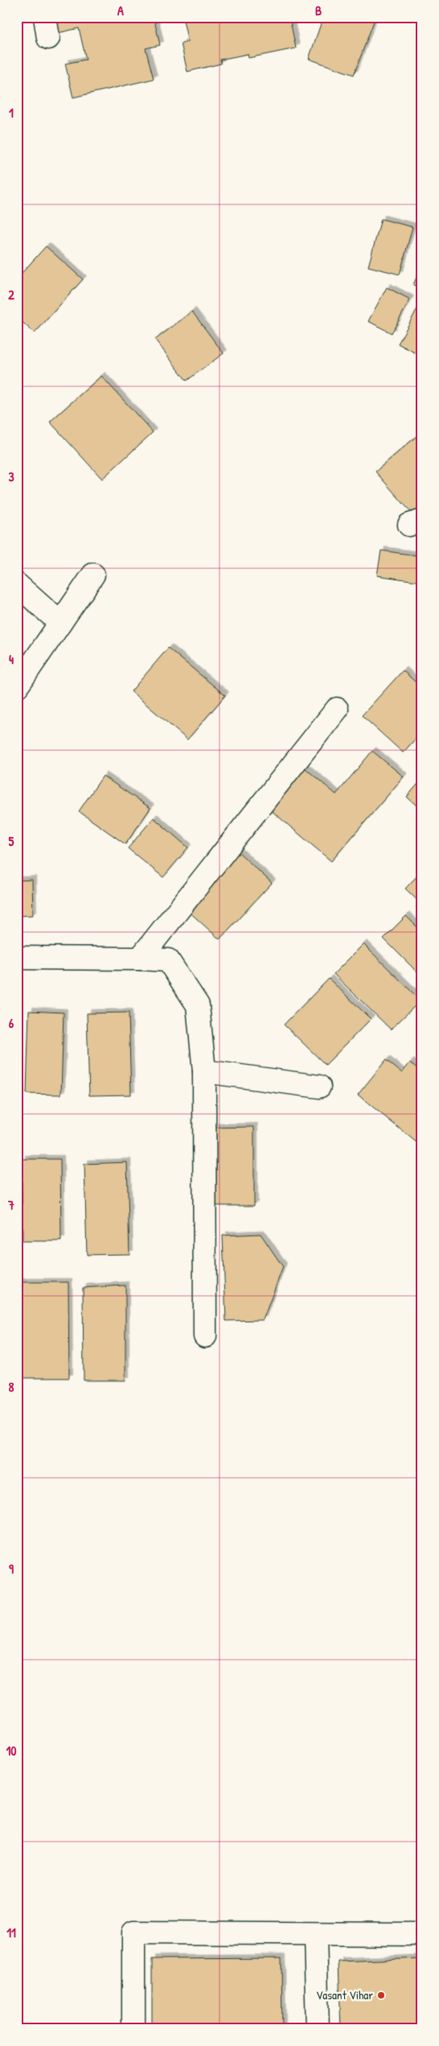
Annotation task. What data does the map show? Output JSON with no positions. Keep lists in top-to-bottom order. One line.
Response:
{"places":["Vasant Vihar"],"grid":{"columns":["A","B"],"rows":["1","2","3","4","5","6","7","8","9","10","11"]}}
